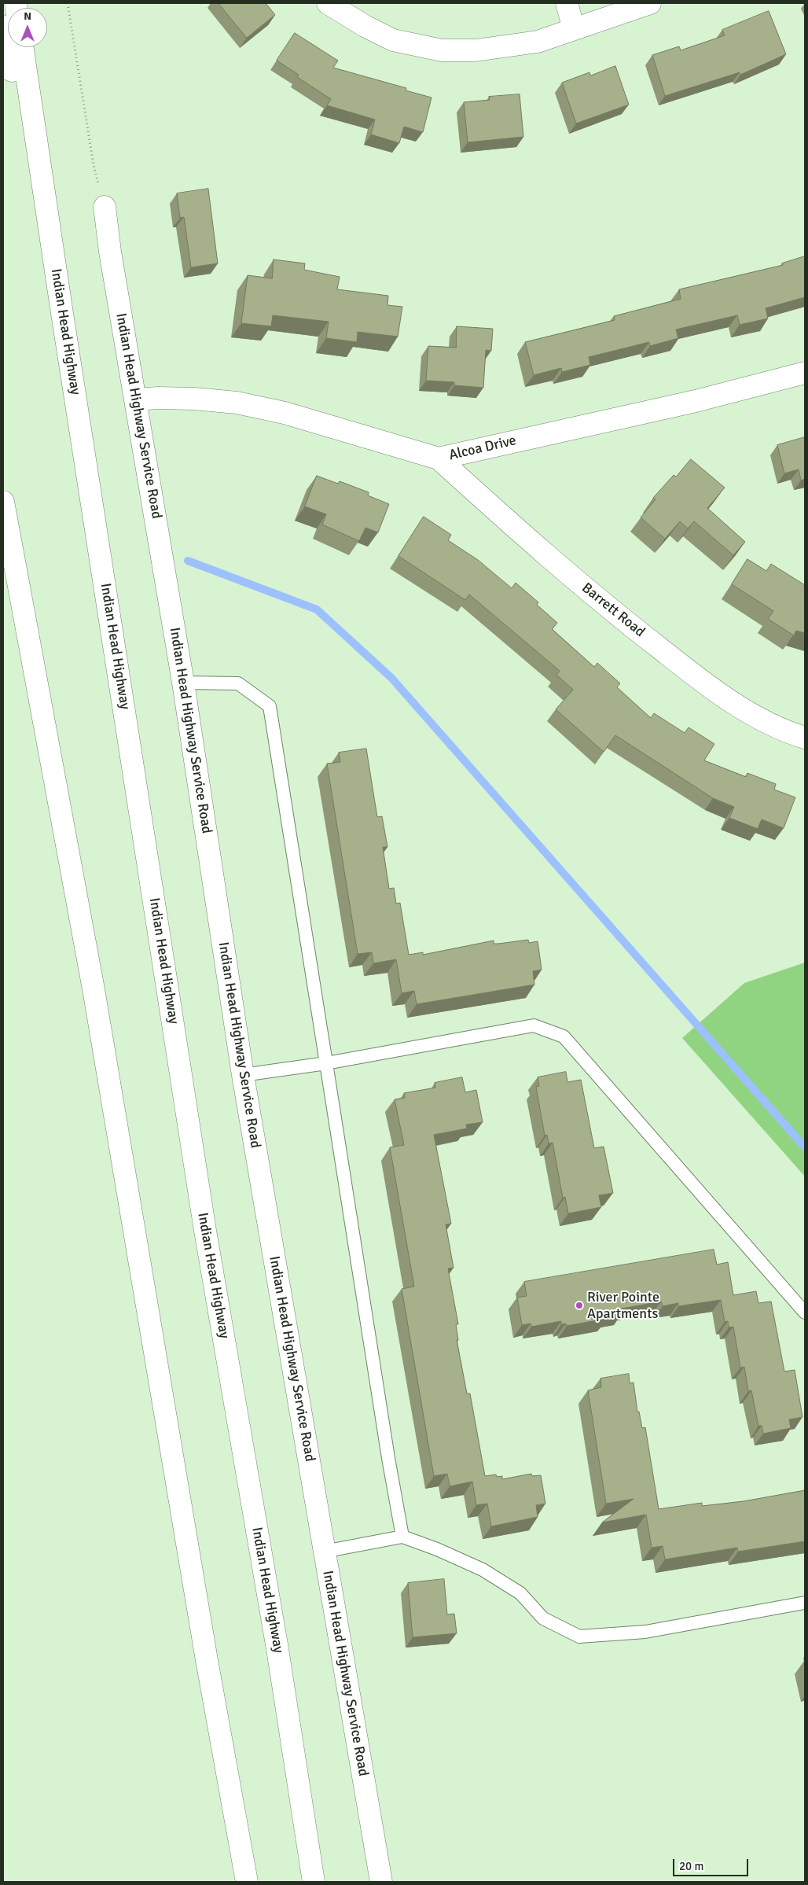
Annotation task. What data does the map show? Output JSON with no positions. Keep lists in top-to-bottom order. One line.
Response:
{"streets":{"main road":["Indian Head Highway","Indian Head Highway Service Road","Alcoa Drive","Barrett Road"]},"crossings":[["Indian Head Highway Service Road","Alcoa Drive"],["Alcoa Drive","Barrett Road"]],"places":["River Pointe Apartments"],"scale_bar":"20 m","north":"top"}
